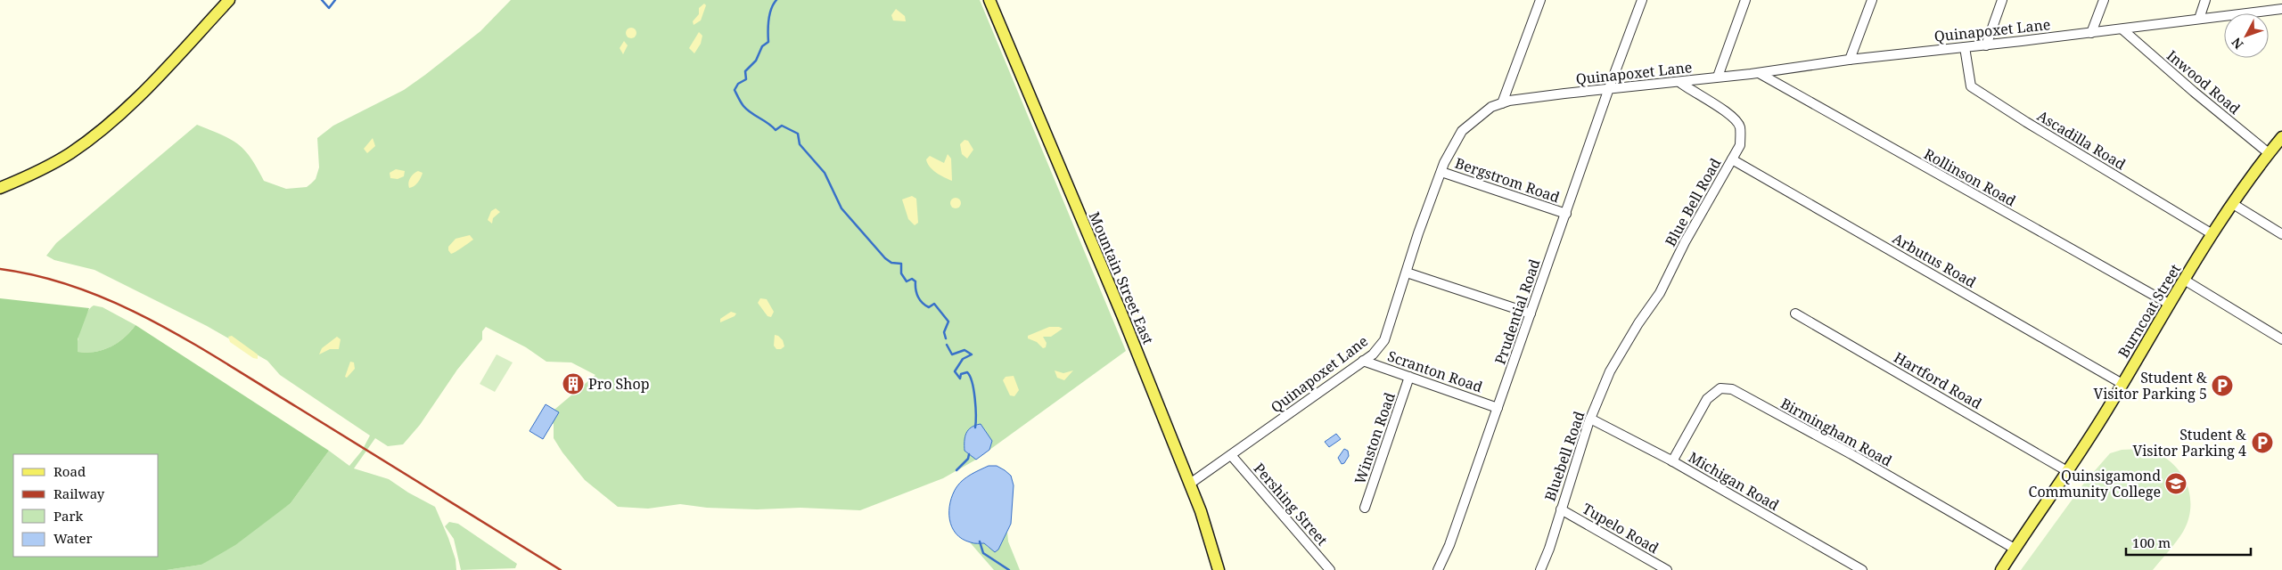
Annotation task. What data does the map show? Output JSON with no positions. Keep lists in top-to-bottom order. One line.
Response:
{"streets":{"main road":["Mountain Street East","Burncoat Street"],"street":["Quinapoxet Lane","Inwood Road","Ascadilla Road","Rollinson Road","Bergstrom Road","Blue Bell Road","Arbutus Road","Prudential Road","Scranton Road","Hartford Road","Birmingham Road","Winston Road","Bluebell Road","Michigan Road","Pershing Street","Tupelo Road"]},"crossings":[["Quinapoxet Lane","Inwood Road"],["Quinapoxet Lane","Ascadilla Road"],["Quinapoxet Lane","Rollinson Road"],["Quinapoxet Lane","Bergstrom Road"],["Quinapoxet Lane","Blue Bell Road"],["Quinapoxet Lane","Mountain Street East"],["Quinapoxet Lane","Prudential Road"],["Quinapoxet Lane","Scranton Road"],["Quinapoxet Lane","Pershing Street"],["Inwood Road","Burncoat Street"],["Ascadilla Road","Burncoat Street"],["Rollinson Road","Burncoat Street"],["Bergstrom Road","Prudential Road"],["Blue Bell Road","Arbutus Road"],["Blue Bell Road","Bluebell Road"],["Arbutus Road","Burncoat Street"],["Burncoat Street","Hartford Road"],["Burncoat Street","Birmingham Road"],["Prudential Road","Scranton Road"],["Scranton Road","Winston Road"],["Birmingham Road","Michigan Road"],["Bluebell Road","Michigan Road"],["Bluebell Road","Tupelo Road"]],"places":{"building":["Pro Shop"],"parking":["Student & Visitor Parking 5","Student & Visitor Parking 4"],"school or university":["Quinsigamond Community College"]},"legend":["Road","Railway","Park","Water"],"scale_bar":"100 m","north":"bottom left"}
